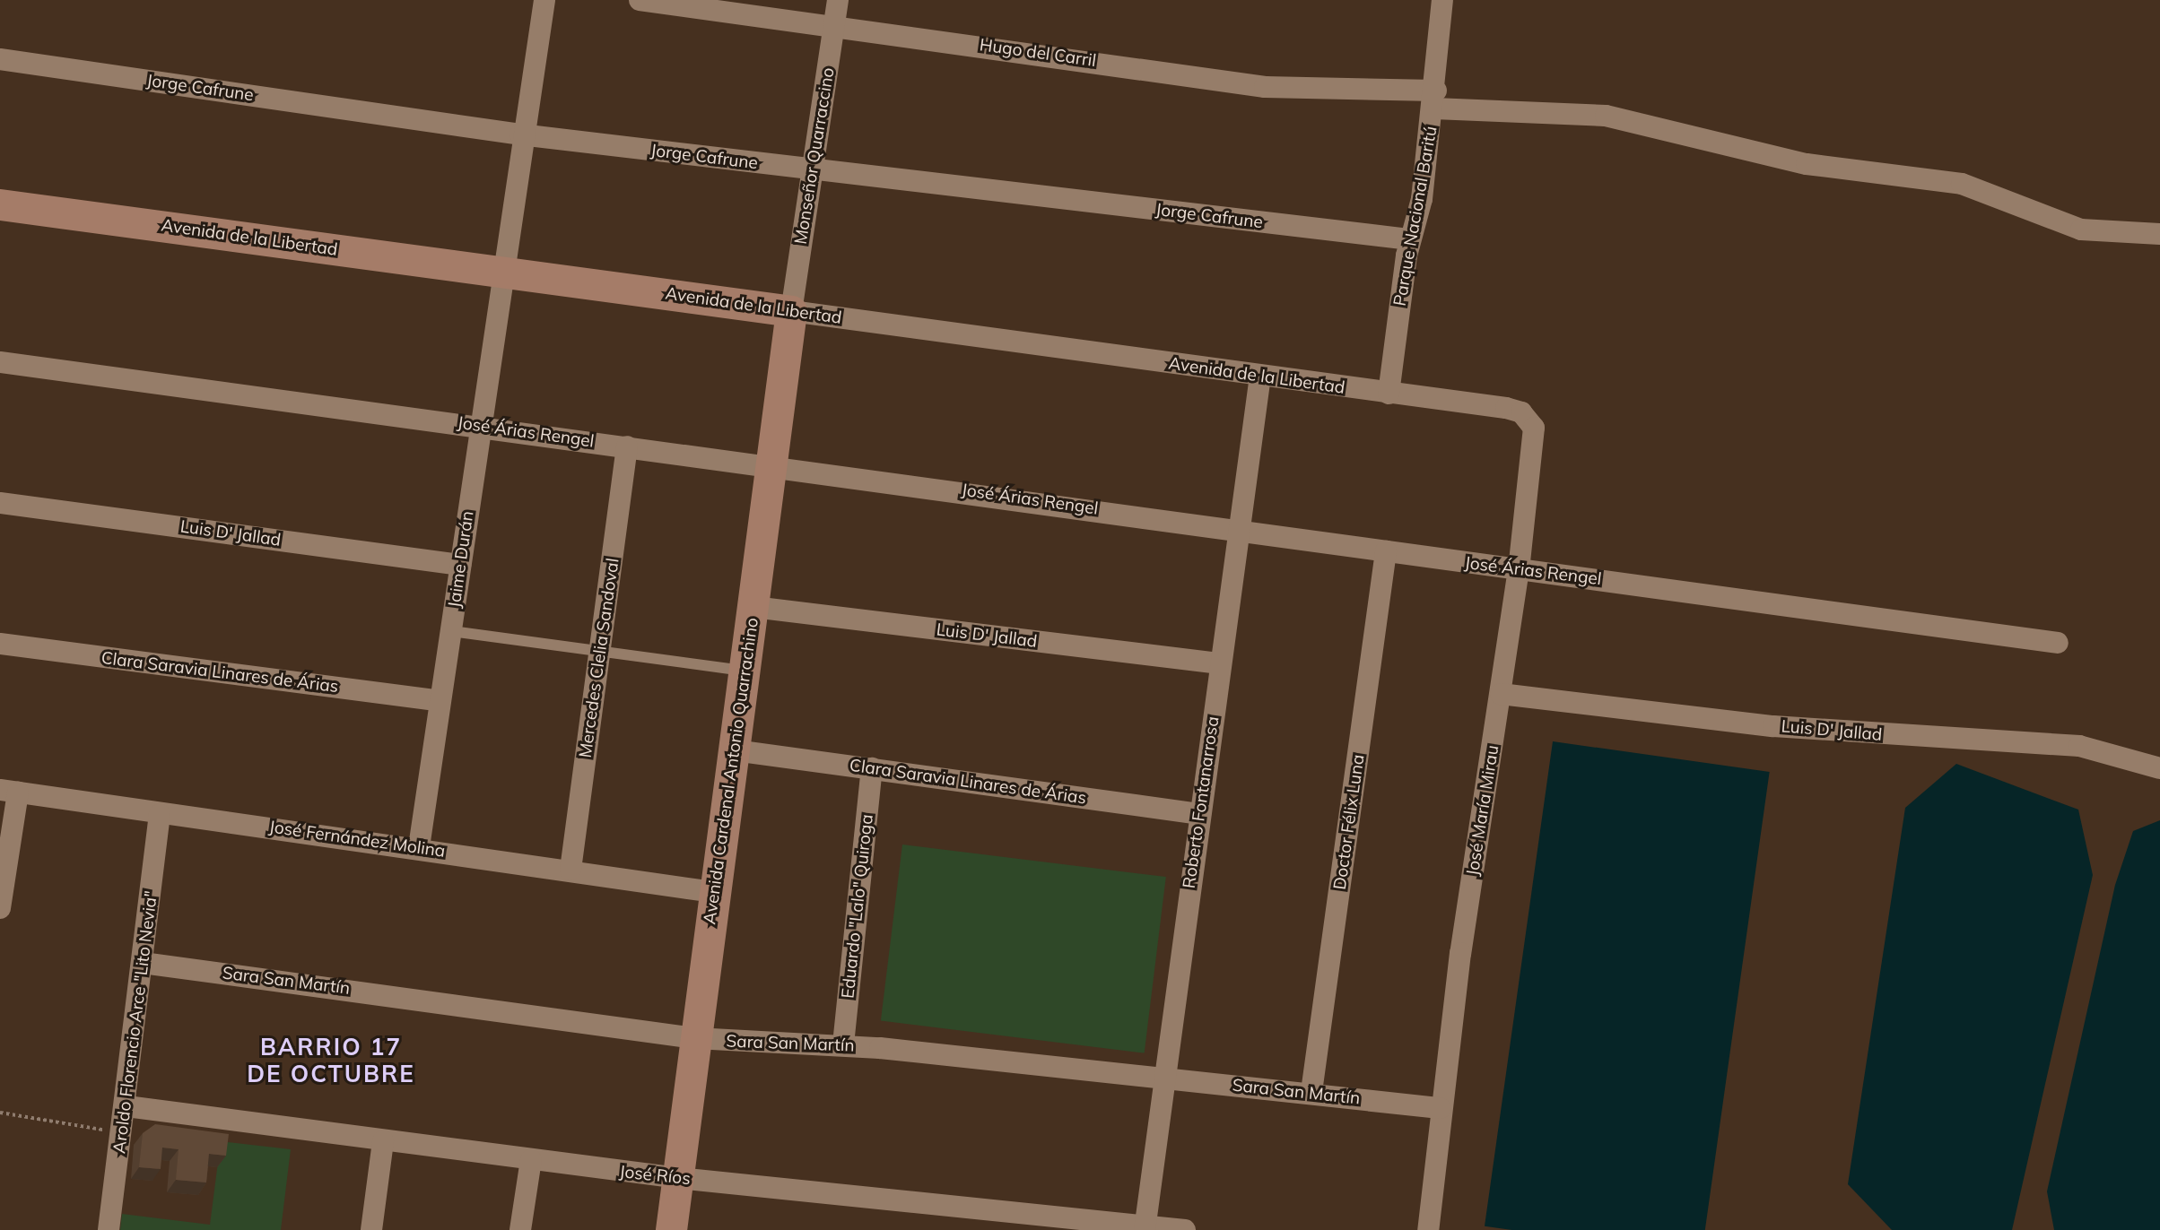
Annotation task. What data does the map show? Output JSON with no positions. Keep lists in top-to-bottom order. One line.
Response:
{"streets":{"street":["Hugo del Carril","Jorge Cafrune","Monseñor Quarraccino","Parque Nacional Baritú","Avenida de la Libertad","José Árias Rengel","Luis D' Jallad","Jaime Durán","Mercedes Clelia Sandoval","Clara Saravia Linares de Árias","Avenida Cardenal Antonio Quarrachino","Roberto Fontanarrosa","José María Mirau","Doctor Félix Luna","José Fernández Molina","Eduardo \"Lalo\" Quiroga","Sara San Martín","Aroldo Florencio Arce \"Lito Nevia\"","José Ríos"]},"crossings":[["Hugo del Carril","Monseñor Quarraccino"],["Hugo del Carril","Parque Nacional Baritú"],["Jorge Cafrune","Monseñor Quarraccino"],["Jorge Cafrune","Parque Nacional Baritú"],["Jorge Cafrune","Jaime Durán"],["Monseñor Quarraccino","Avenida de la Libertad"],["Monseñor Quarraccino","Avenida Cardenal Antonio Quarrachino"],["Parque Nacional Baritú","Avenida de la Libertad"],["Avenida de la Libertad","Jaime Durán"],["Avenida de la Libertad","Avenida Cardenal Antonio Quarrachino"],["Avenida de la Libertad","Roberto Fontanarrosa"],["Avenida de la Libertad","José María Mirau"],["José Árias Rengel","Jaime Durán"],["José Árias Rengel","Mercedes Clelia Sandoval"],["José Árias Rengel","Avenida Cardenal Antonio Quarrachino"],["José Árias Rengel","Roberto Fontanarrosa"],["José Árias Rengel","José María Mirau"],["José Árias Rengel","Doctor Félix Luna"],["Luis D' Jallad","Jaime Durán"],["Luis D' Jallad","Avenida Cardenal Antonio Quarrachino"],["Luis D' Jallad","Roberto Fontanarrosa"],["Luis D' Jallad","José María Mirau"],["Jaime Durán","Clara Saravia Linares de Árias"],["Jaime Durán","José Fernández Molina"],["Mercedes Clelia Sandoval","José Fernández Molina"],["Clara Saravia Linares de Árias","Avenida Cardenal Antonio Quarrachino"],["Clara Saravia Linares de Árias","Roberto Fontanarrosa"],["Clara Saravia Linares de Árias","Eduardo \"Lalo\" Quiroga"],["Avenida Cardenal Antonio Quarrachino","José Fernández Molina"],["Avenida Cardenal Antonio Quarrachino","Sara San Martín"],["Avenida Cardenal Antonio Quarrachino","José Ríos"],["Roberto Fontanarrosa","Sara San Martín"],["Roberto Fontanarrosa","José Ríos"],["José María Mirau","Sara San Martín"],["Doctor Félix Luna","Sara San Martín"],["José Fernández Molina","Aroldo Florencio Arce \"Lito Nevia\""],["Eduardo \"Lalo\" Quiroga","Sara San Martín"],["Sara San Martín","Aroldo Florencio Arce \"Lito Nevia\""],["Aroldo Florencio Arce \"Lito Nevia\"","José Ríos"]],"districts":["BARRIO 17 DE OCTUBRE"]}
